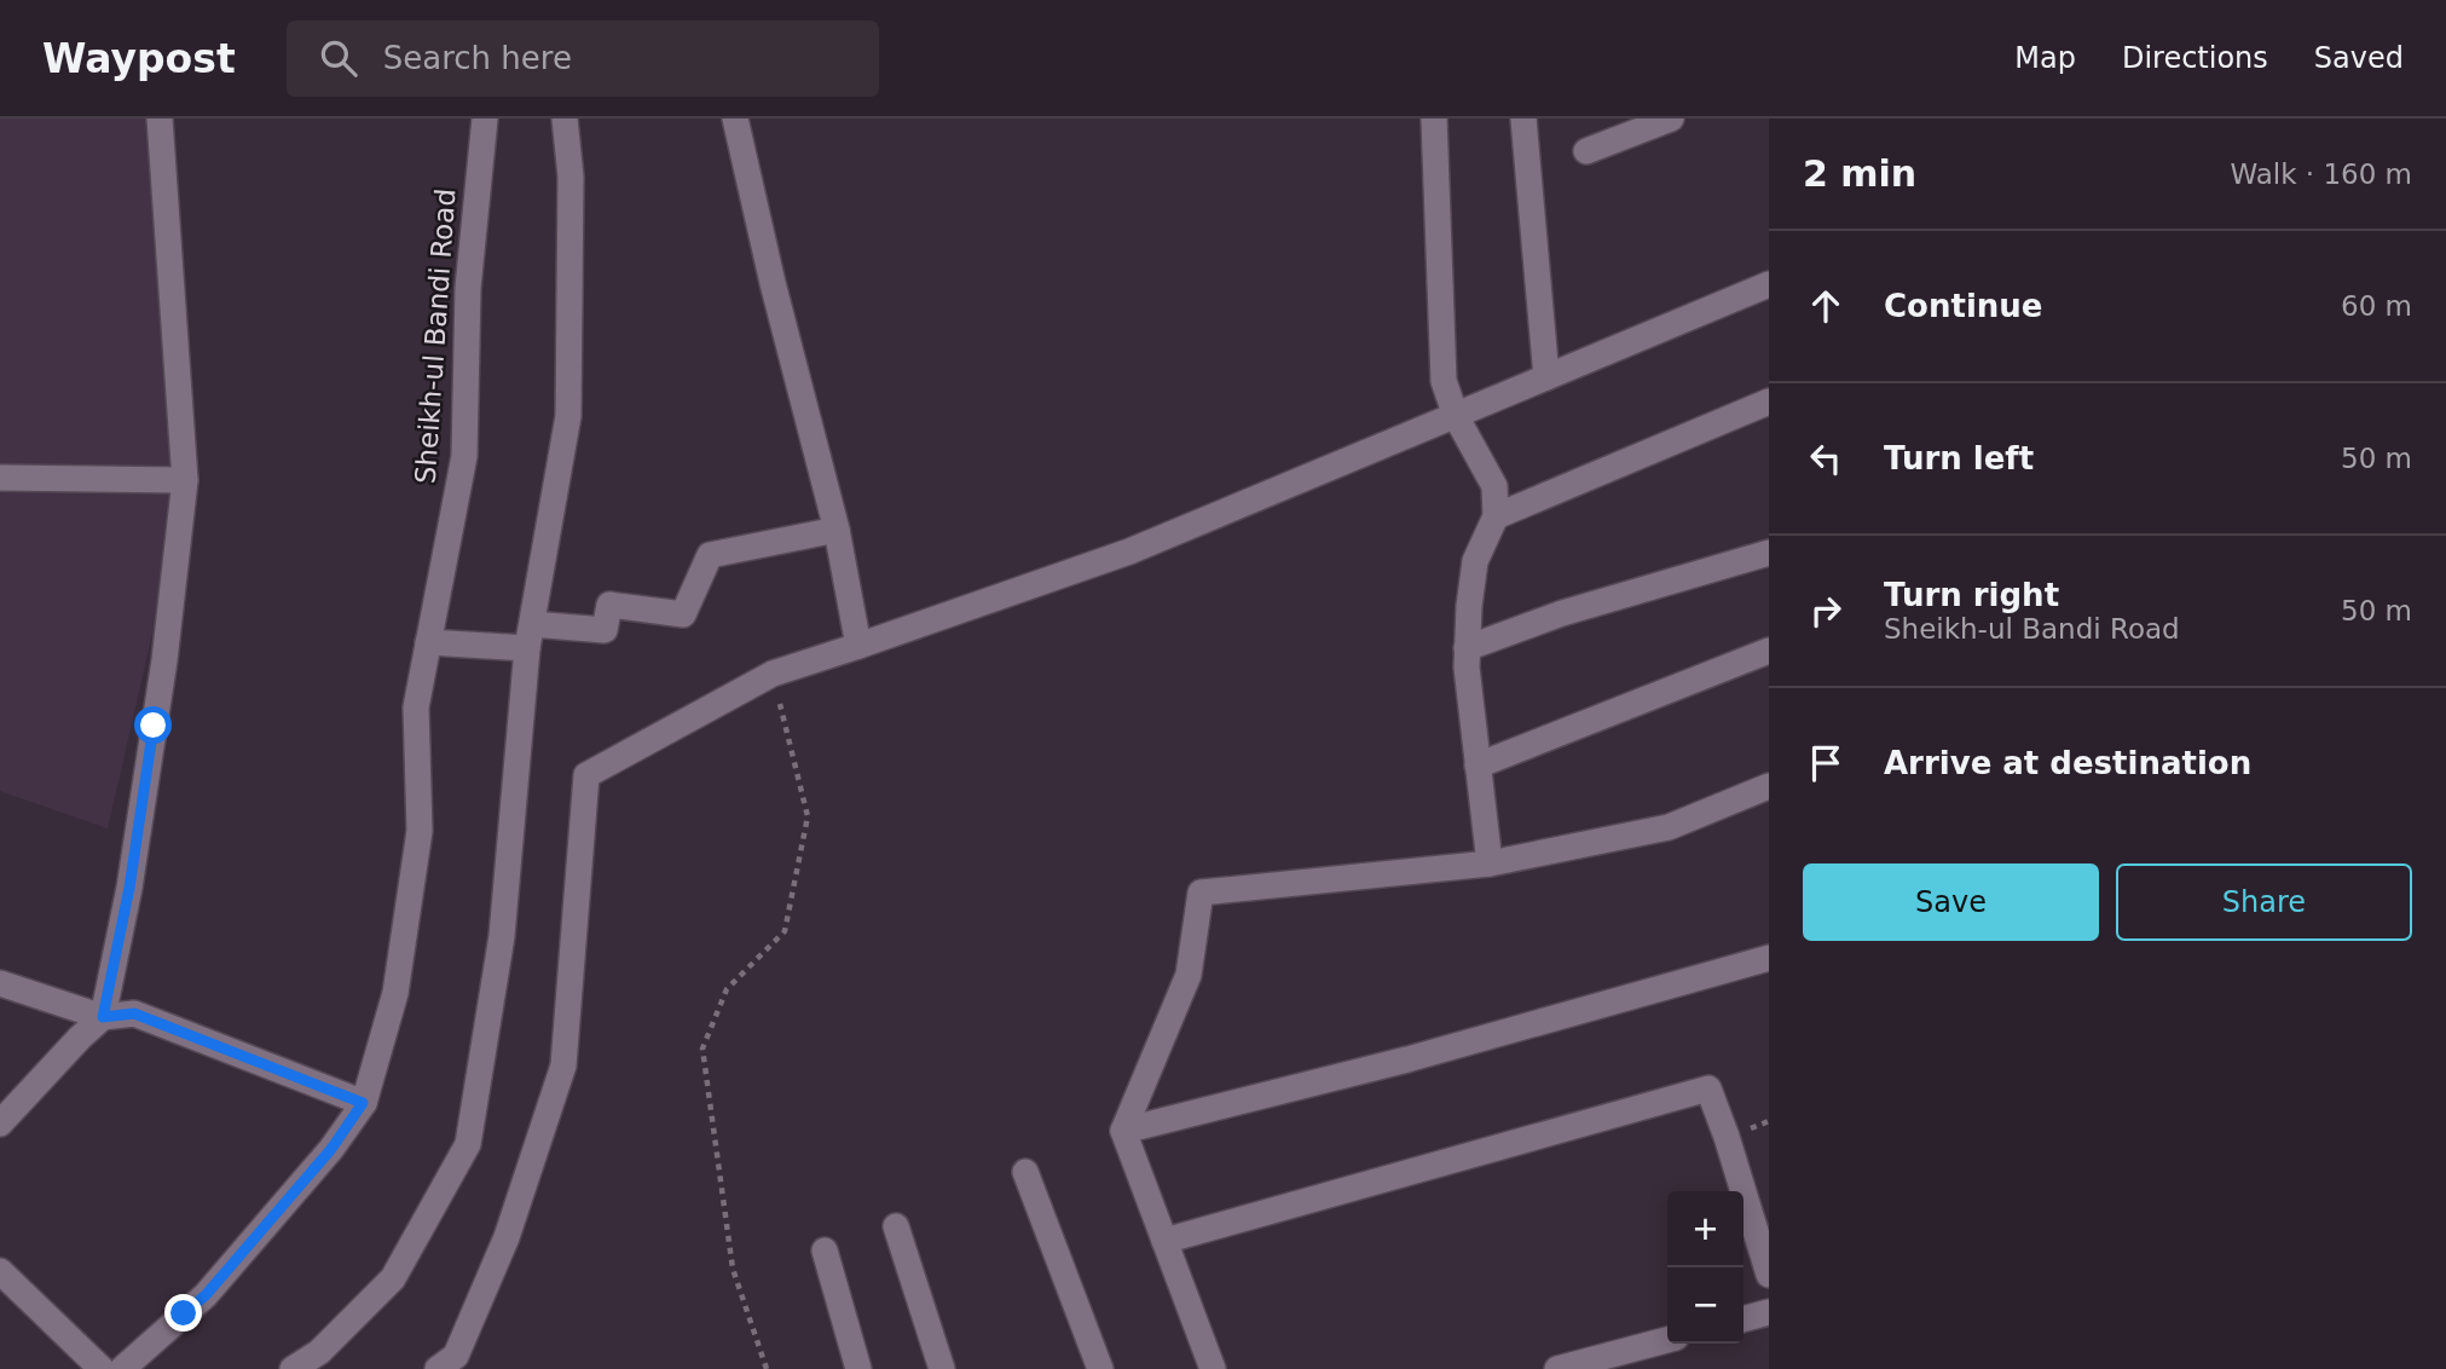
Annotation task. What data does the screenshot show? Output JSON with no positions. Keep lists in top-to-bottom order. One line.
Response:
{"streets":{"street":["Sheikh-ul Bandi Road"]},"page":{"header":"Waypost","search":"Search here","nav":["Map","Directions","Saved"],"heading":["2 min","Walk · 160 m"],"list":[["Continue","60 m"],["Turn left","50 m"],["Turn right","Sheikh-ul Bandi Road","50 m"],"Arrive at destination"],"buttons":["Save","Share"],"map_buttons":["+","−"]}}
